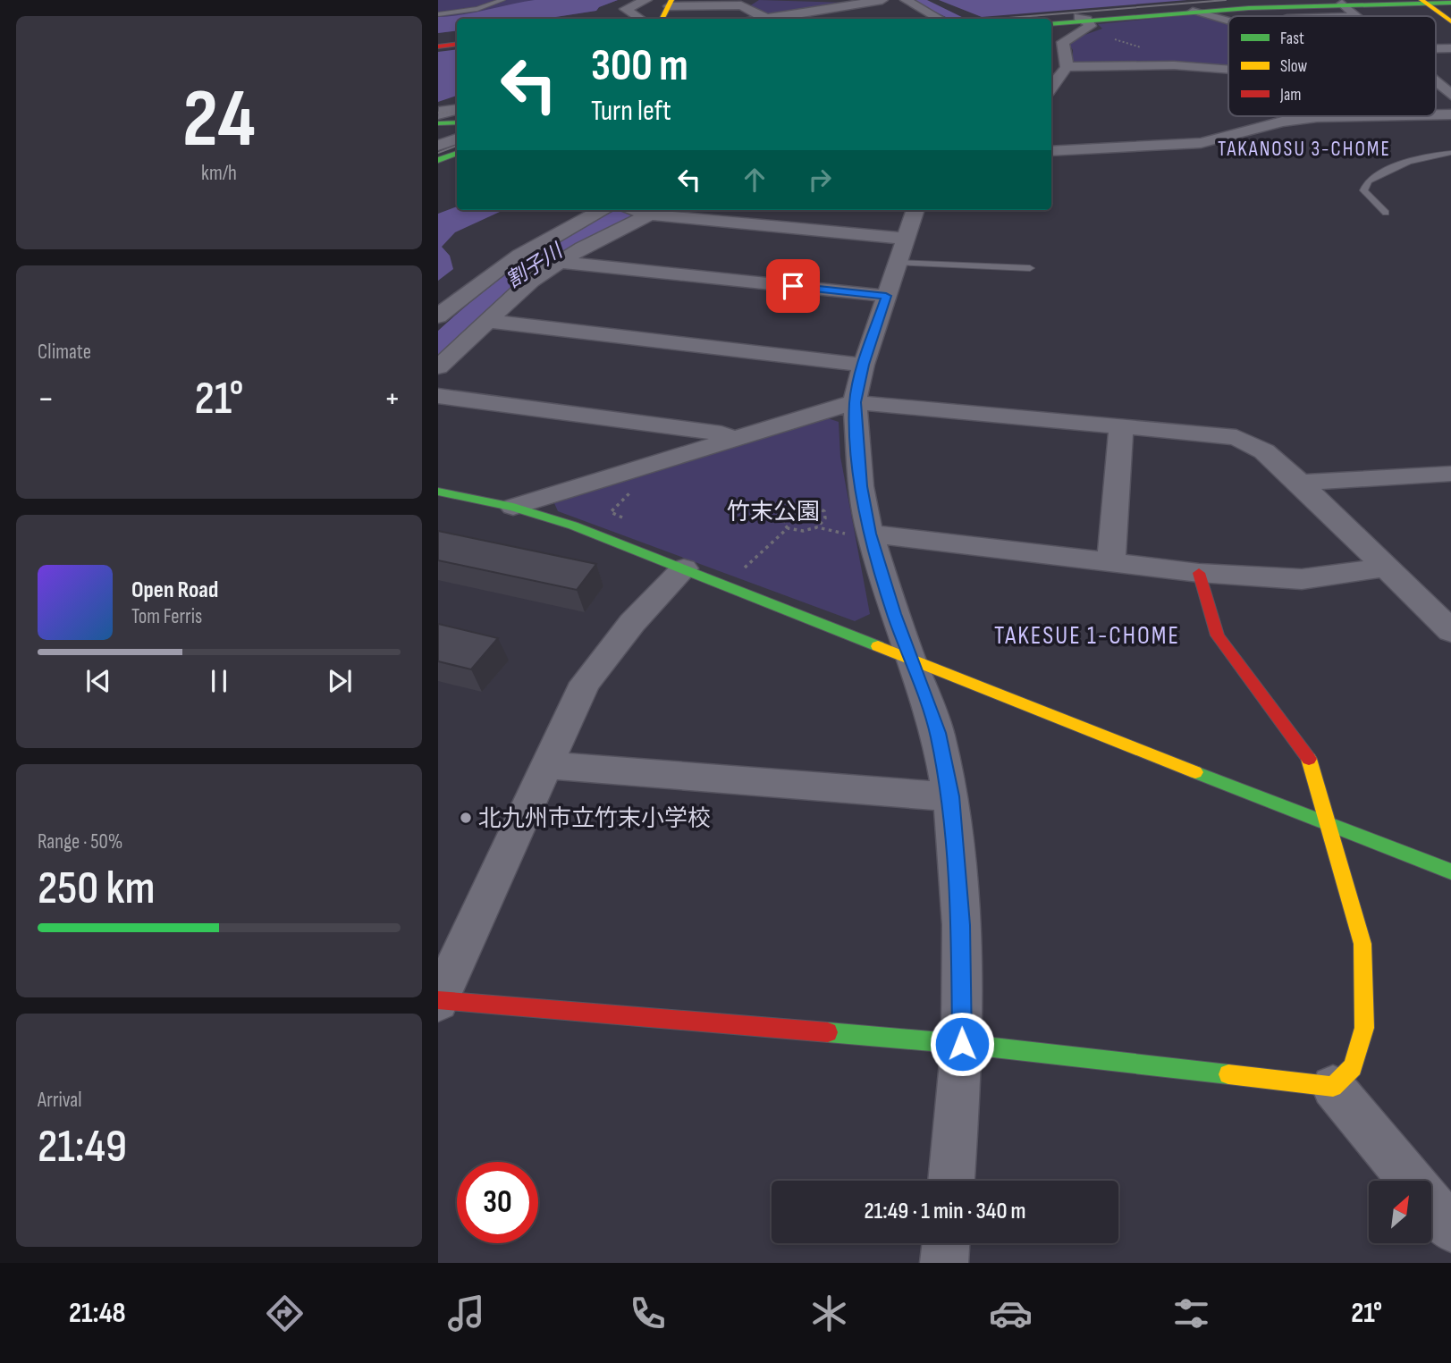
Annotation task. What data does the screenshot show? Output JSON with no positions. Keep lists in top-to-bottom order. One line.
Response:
{"districts":["TAKANOSU 3-CHOME","TAKESUE 1-CHOME"],"water":["割子川"],"parks":["竹末公園"],"places":["北九州市立竹末小学校"],"legend":["Fast","Slow","Jam"],"north":"top right","page":{"tile":[["24","km/h"],"Climate",["Range · 50%","250 km"],["Arrival","21:49"]],"turn":["300 m","Turn left"],"heat":["−","21°","+"],"song":["Open Road","Tom Ferris"],"limit":"30","trip":"21:49 · 1 min · 340 m","tabs":["21:48","21°"]}}
